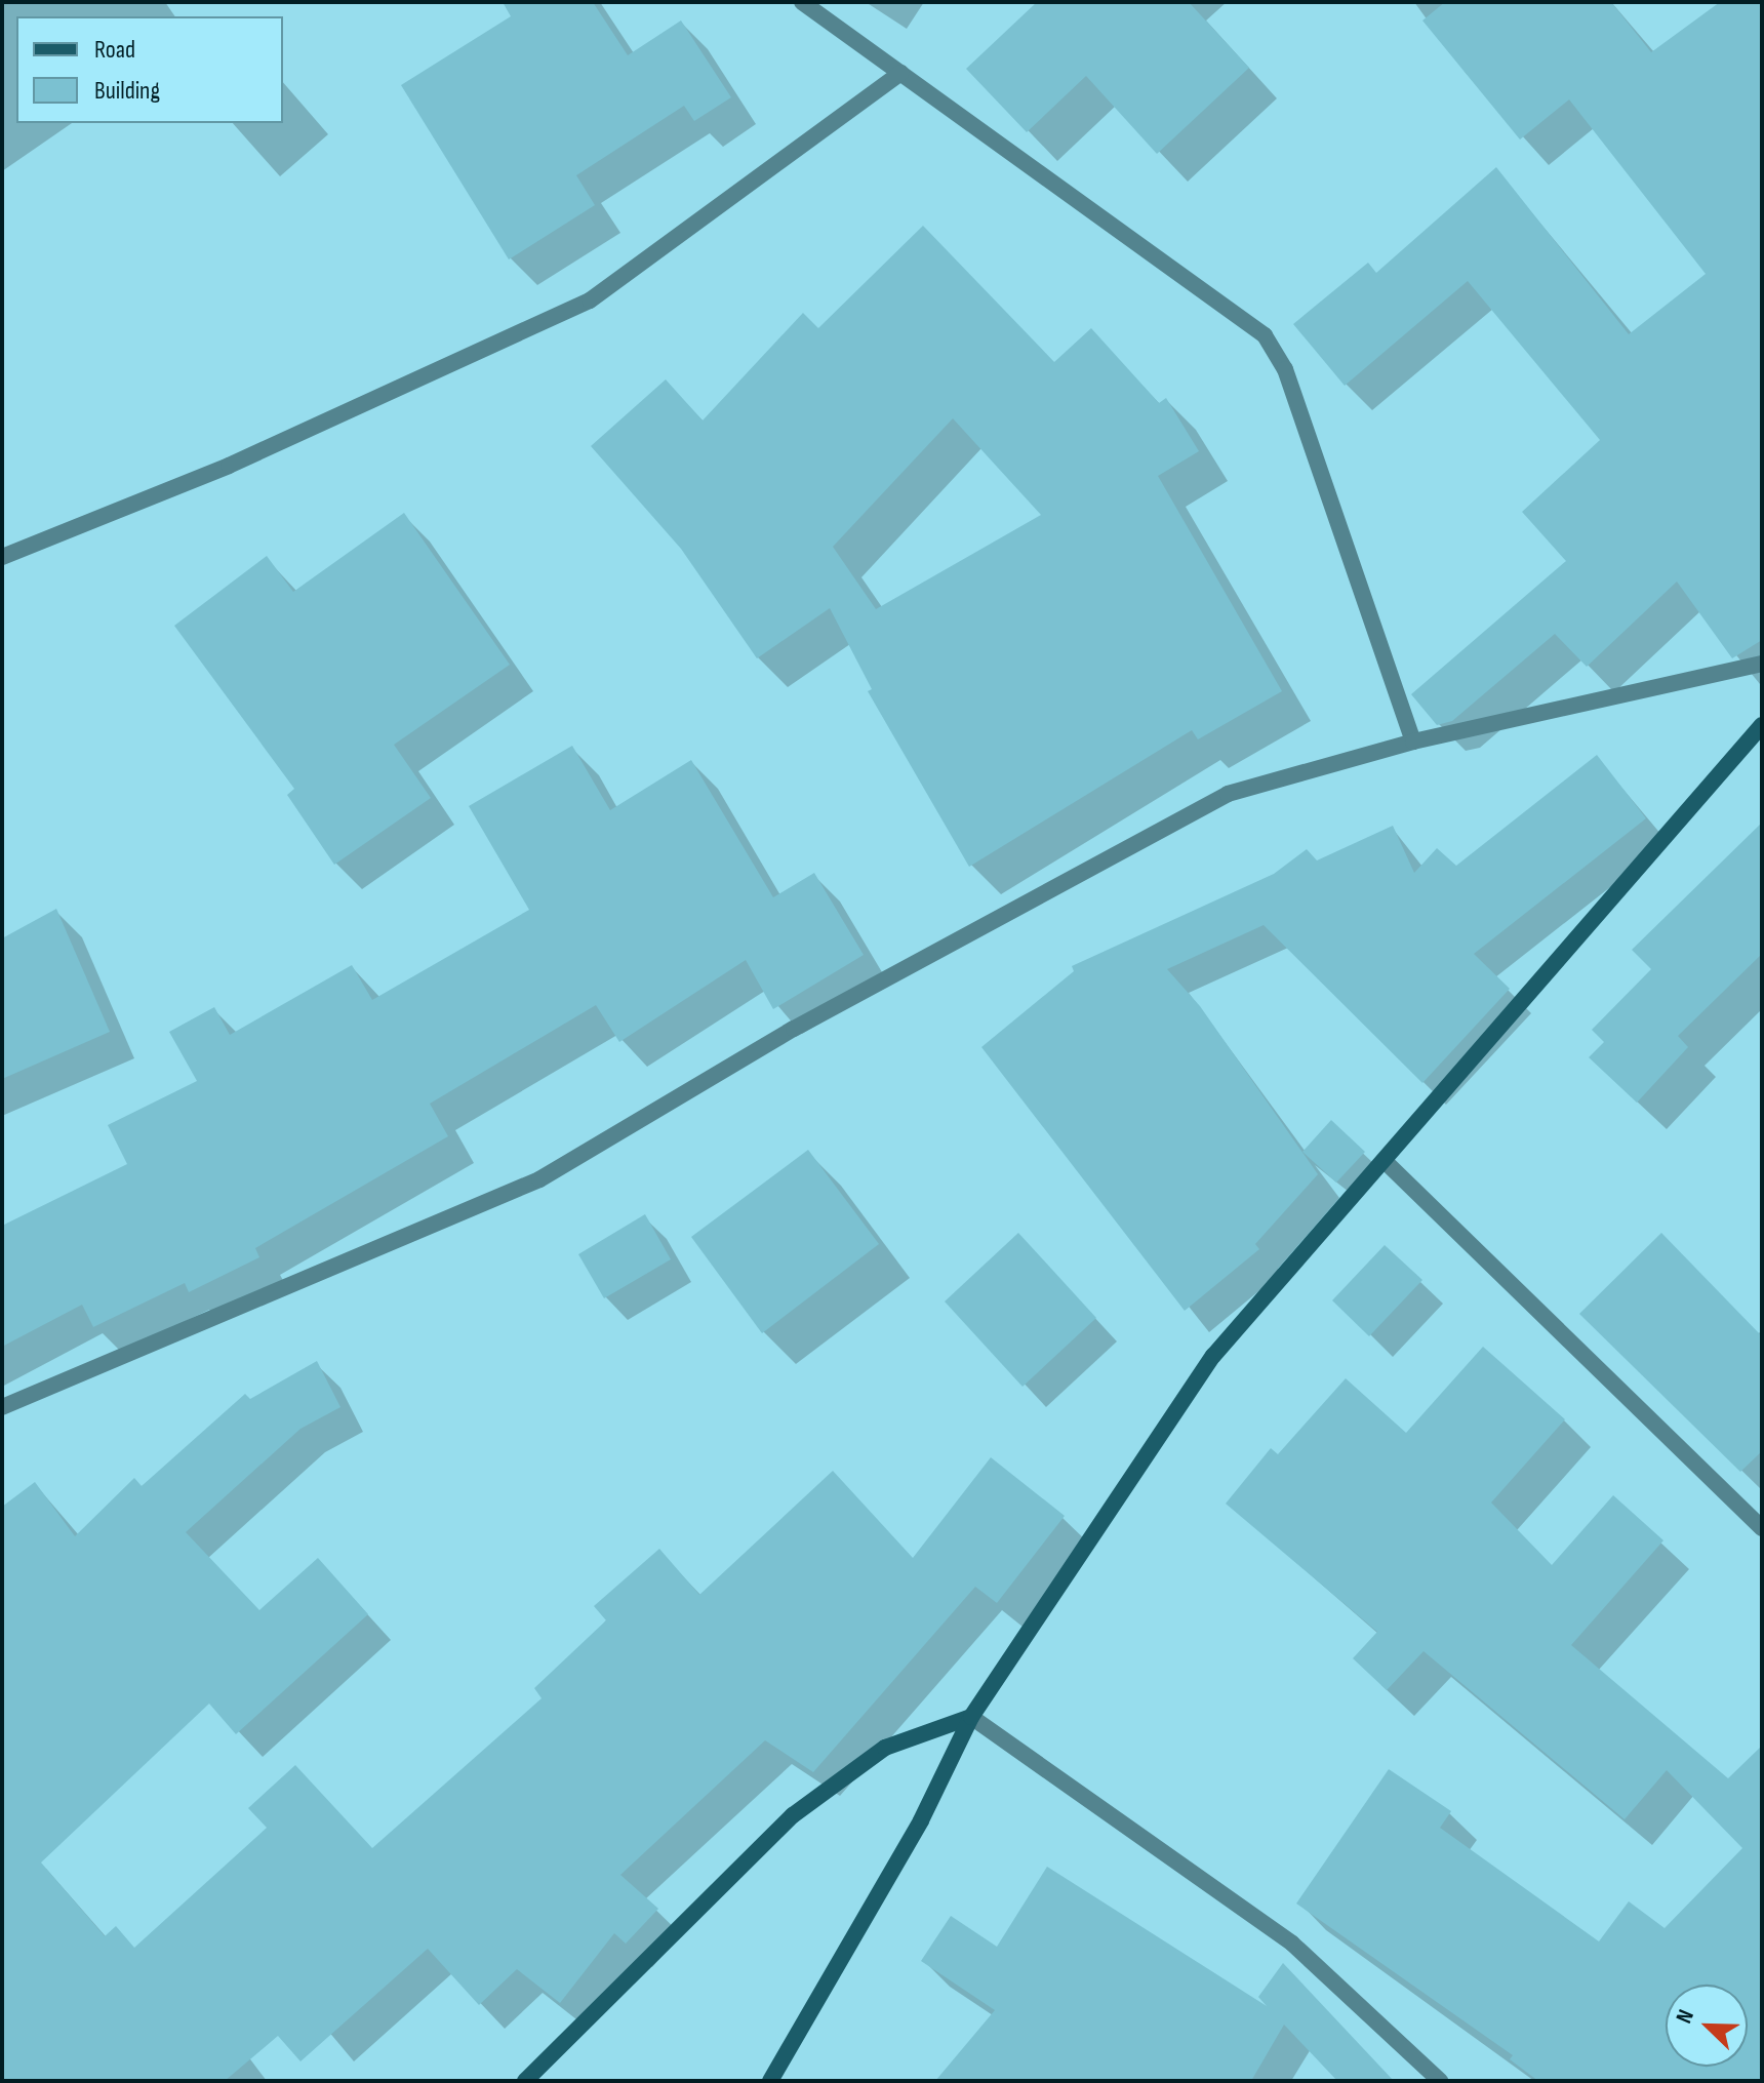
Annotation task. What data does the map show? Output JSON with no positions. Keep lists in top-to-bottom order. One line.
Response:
{"legend":["Road","Building"],"north":"top left"}
